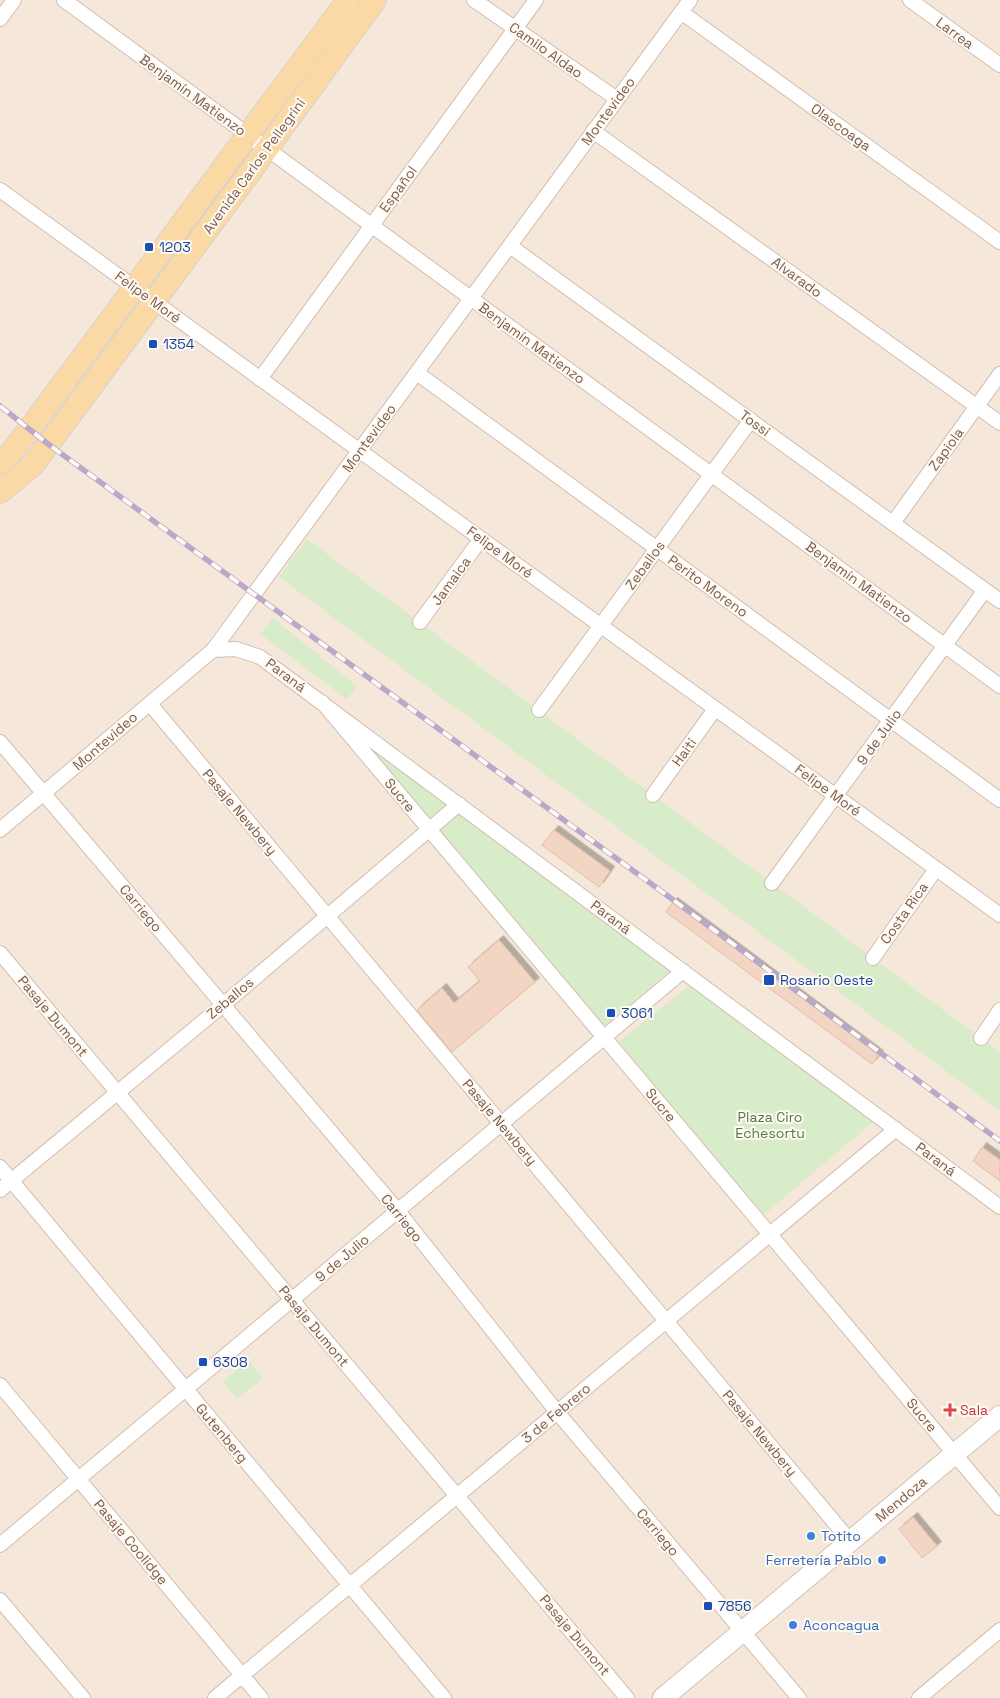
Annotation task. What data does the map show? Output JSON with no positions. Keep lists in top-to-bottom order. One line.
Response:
{"streets":{"main road":["Avenida Carlos Pellegrini","Mendoza"],"street":["Larrea","Camilo Aldao","Benjamín Matienzo","Montevideo","Olascoaga","Español","Alvarado","Felipe Moré","Tossi","Zapiola","Zeballos","Jamaica","Perito Moreno","Paraná","9 de Julio","Haiti","Sucre","Pasaje Newbery","Carriego","Costa Rica","Pasaje Dumont","3 de Febrero","Gutenberg","Pasaje Coolidge"]},"crossings":[["Camilo Aldao","Montevideo"],["Camilo Aldao","Español"],["Benjamín Matienzo","Montevideo"],["Benjamín Matienzo","Avenida Carlos Pellegrini"],["Benjamín Matienzo","Español"],["Benjamín Matienzo","Zeballos"],["Benjamín Matienzo","9 de Julio"],["Montevideo","Olascoaga"],["Montevideo","Alvarado"],["Montevideo","Felipe Moré"],["Montevideo","Tossi"],["Montevideo","Perito Moreno"],["Montevideo","Paraná"],["Montevideo","Pasaje Newbery"],["Montevideo","Carriego"],["Avenida Carlos Pellegrini","Felipe Moré"],["Español","Felipe Moré"],["Alvarado","Zapiola"],["Felipe Moré","Zeballos"],["Felipe Moré","Jamaica"],["Felipe Moré","9 de Julio"],["Felipe Moré","Haiti"],["Felipe Moré","Costa Rica"],["Tossi","Zapiola"],["Tossi","Zeballos"],["Tossi","9 de Julio"],["Zeballos","Perito Moreno"],["Zeballos","Paraná"],["Zeballos","Sucre"],["Zeballos","Pasaje Newbery"],["Zeballos","Carriego"],["Zeballos","Pasaje Dumont"],["Zeballos","Gutenberg"],["Perito Moreno","9 de Julio"],["Paraná","9 de Julio"],["Paraná","Sucre"],["Paraná","3 de Febrero"],["9 de Julio","Sucre"],["9 de Julio","Pasaje Newbery"],["9 de Julio","Carriego"],["9 de Julio","Pasaje Dumont"],["9 de Julio","Gutenberg"],["9 de Julio","Pasaje Coolidge"],["Sucre","3 de Febrero"],["Sucre","Mendoza"],["Pasaje Newbery","3 de Febrero"],["Pasaje Newbery","Mendoza"],["Carriego","3 de Febrero"],["Carriego","Mendoza"],["Pasaje Dumont","3 de Febrero"],["3 de Febrero","Gutenberg"],["3 de Febrero","Pasaje Coolidge"]],"parks":["Plaza Ciro Echesortu"],"places":{"transit":["1203","1354","Rosario Oeste","3061","6308","7856"],"health":["Sala"],"other":["Totito","Ferretería Pablo","Aconcagua"]}}
